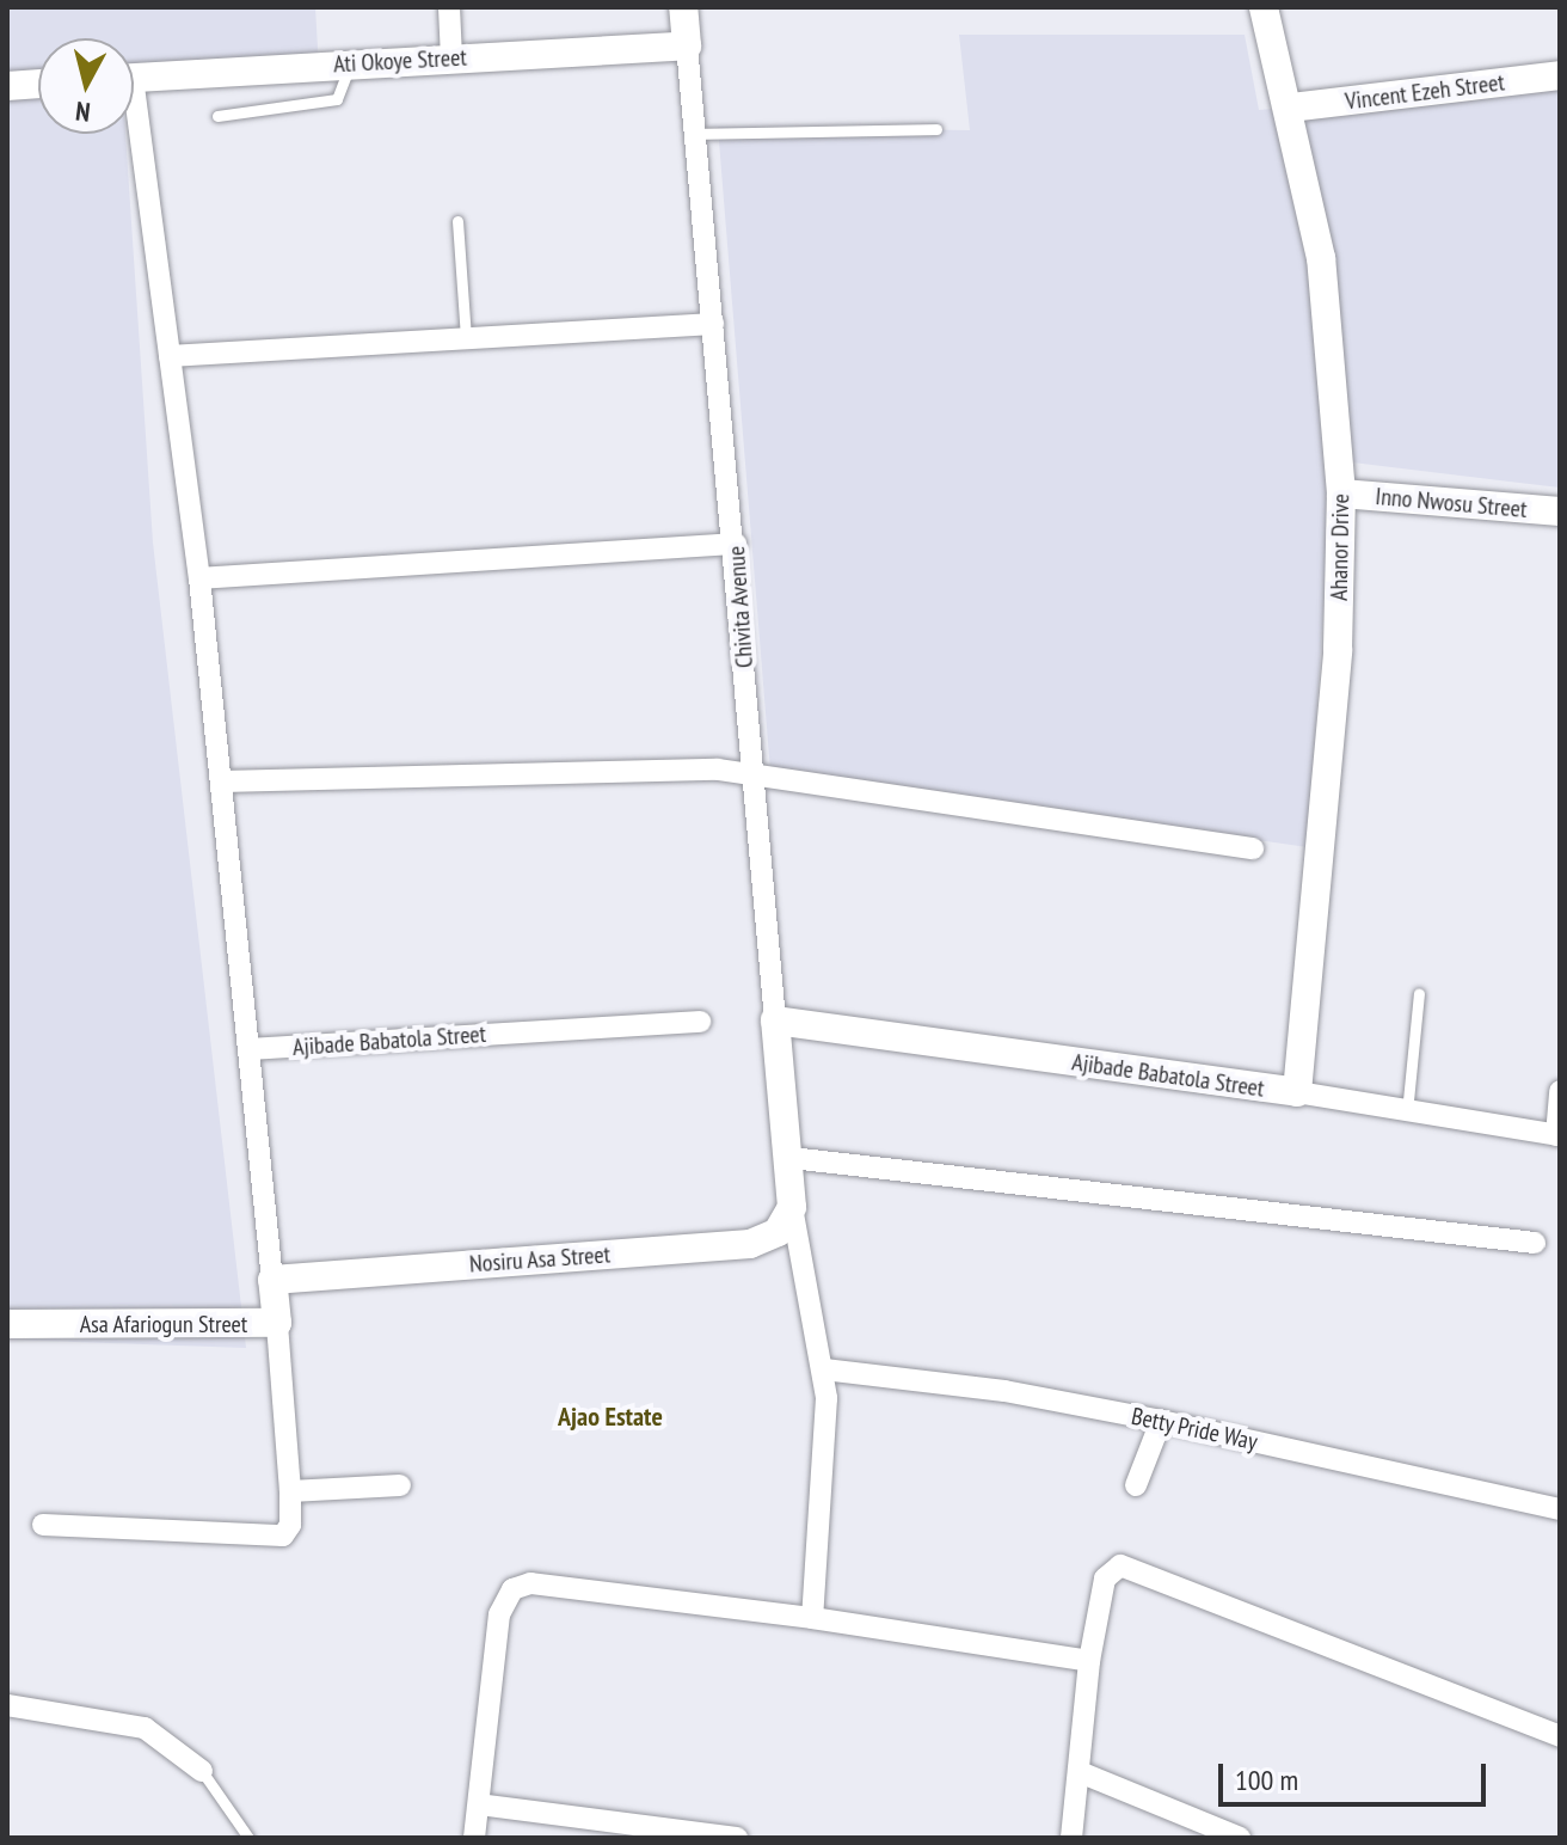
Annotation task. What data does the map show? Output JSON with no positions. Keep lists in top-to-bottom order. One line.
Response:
{"streets":{"street":["Ati Okoye Street","Vincent Ezeh Street","Inno Nwosu Street","Ahanor Drive","Chivita Avenue","Ajibade Babatola Street","Nosiru Asa Street","Asa Afariogun Street","Betty Pride Way"]},"crossings":[["Ati Okoye Street","Chivita Avenue"],["Vincent Ezeh Street","Ahanor Drive"],["Inno Nwosu Street","Ahanor Drive"],["Ahanor Drive","Ajibade Babatola Street"],["Chivita Avenue","Ajibade Babatola Street"],["Chivita Avenue","Nosiru Asa Street"],["Nosiru Asa Street","Asa Afariogun Street"]],"districts":["Ajao Estate"],"scale_bar":"100 m","north":"bottom"}
